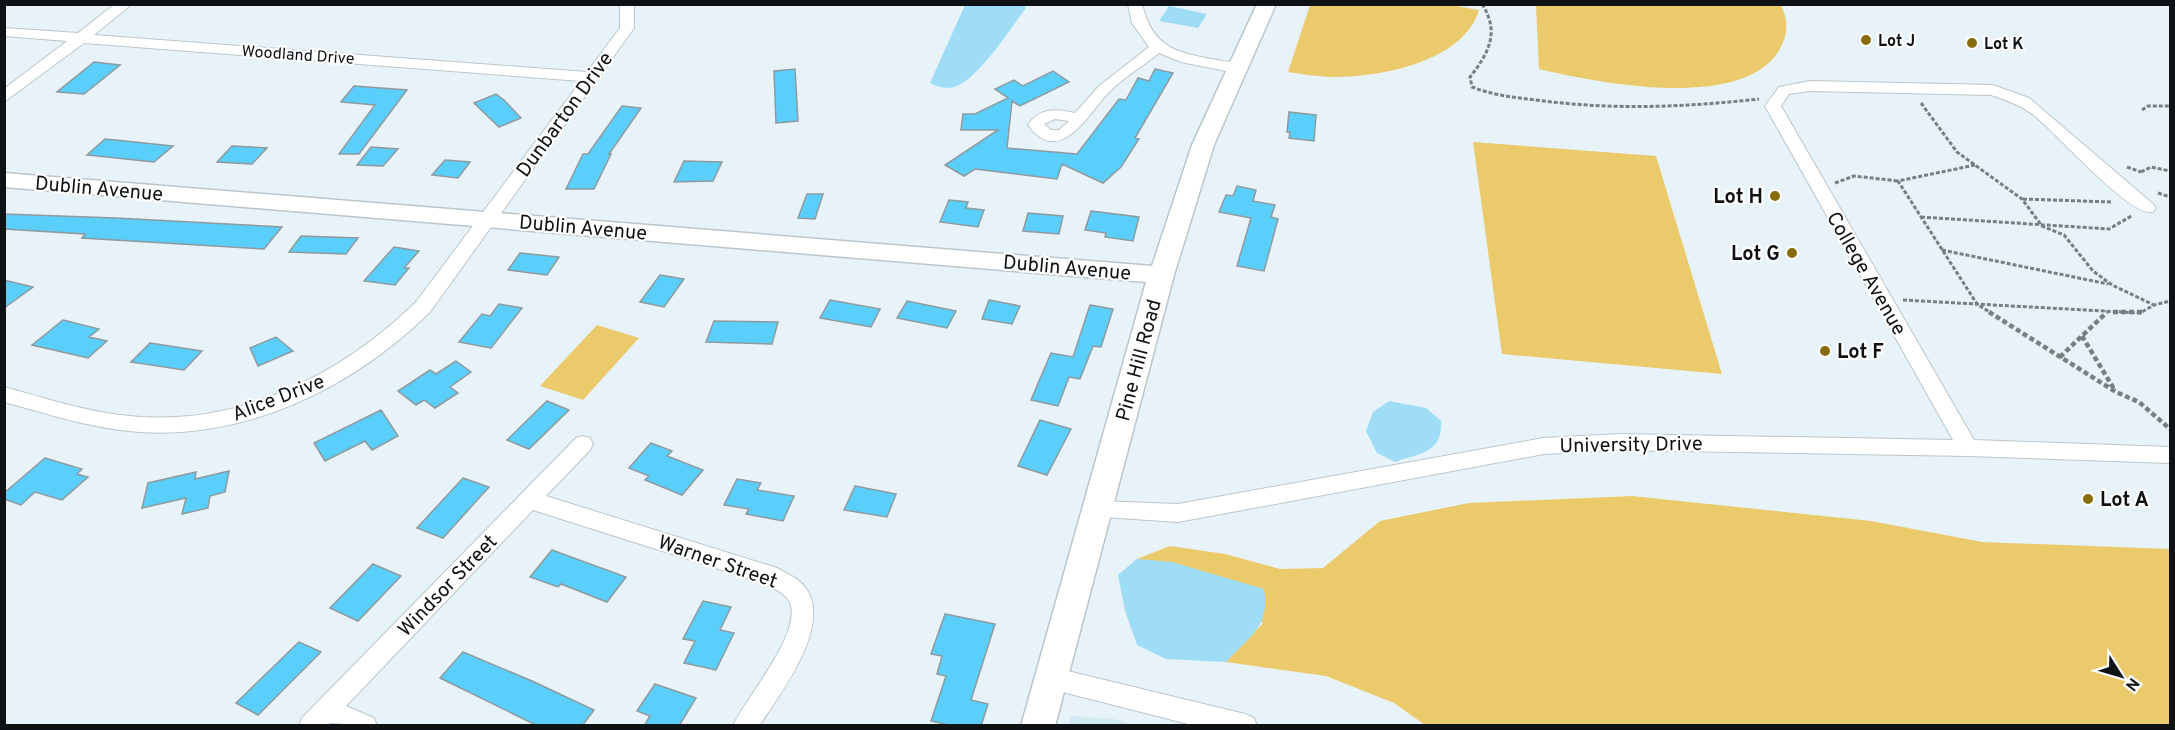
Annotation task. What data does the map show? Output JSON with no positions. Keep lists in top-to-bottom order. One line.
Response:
{"streets":{"street":["Woodland Drive","Dunbarton Drive","Dublin Avenue","College Avenue","Pine Hill Road","Alice Drive","University Drive","Warner Street","Windsor Street"]},"crossings":[["Woodland Drive","Dunbarton Drive"],["Dunbarton Drive","Dublin Avenue"],["Dunbarton Drive","Alice Drive"],["Dublin Avenue","Pine Hill Road"],["Dublin Avenue","Alice Drive"],["College Avenue","University Drive"],["Pine Hill Road","University Drive"],["Warner Street","Windsor Street"]],"places":["Lot J","Lot K","Lot H","Lot G","Lot F","Lot A"],"north":"bottom right"}
